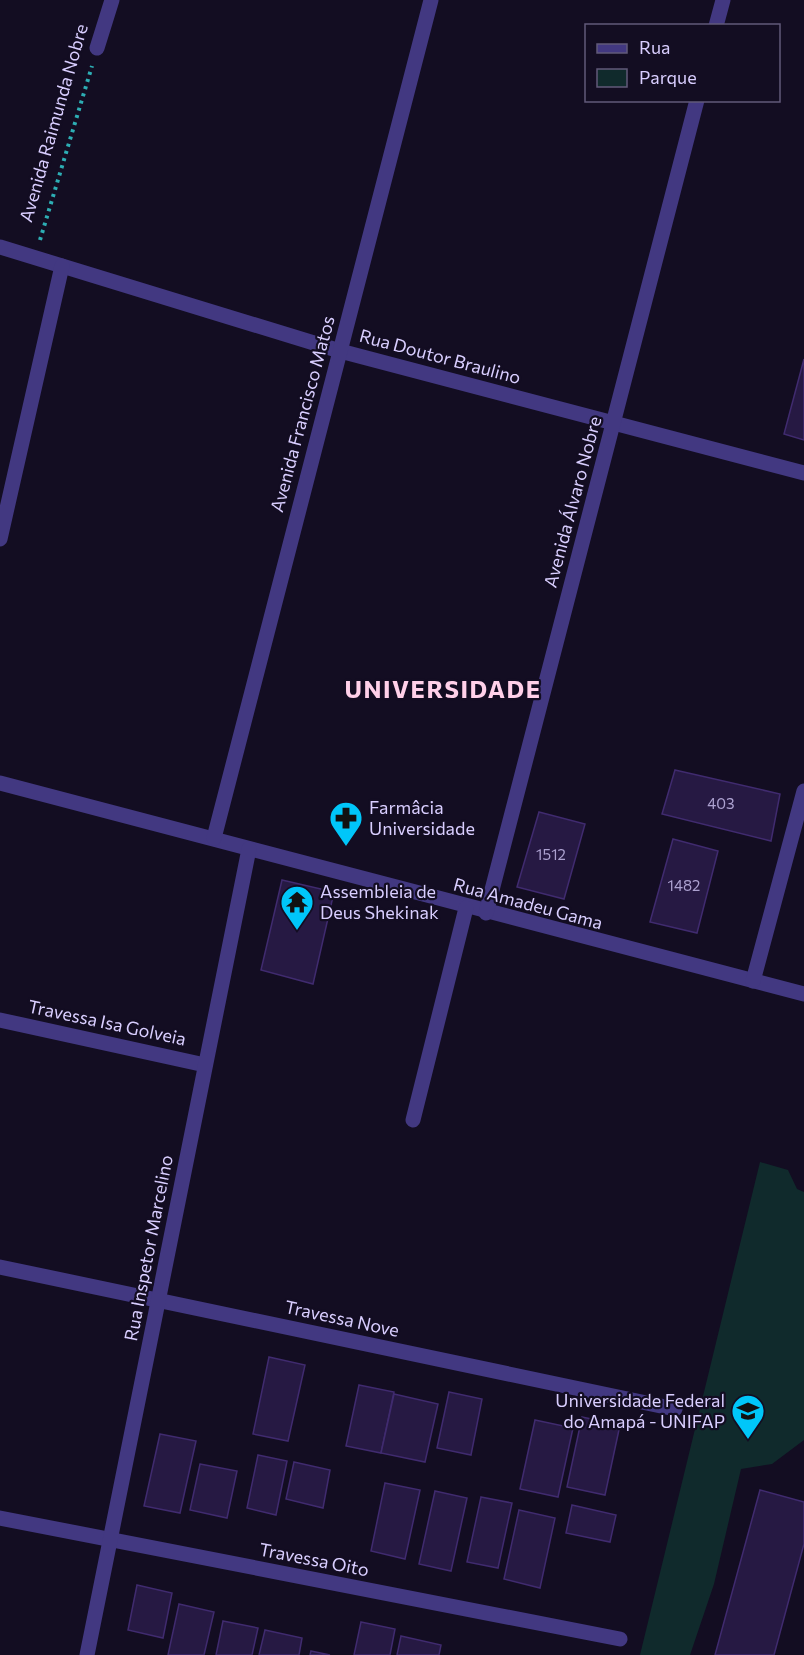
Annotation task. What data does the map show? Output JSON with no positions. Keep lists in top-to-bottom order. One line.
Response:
{"streets":{"street":["Avenida Raimunda Nobre","Rua Doutor Braulino","Avenida Francisco Matos","Avenida Álvaro Nobre","Rua Amadeu Gama","Travessa Isa Golveia","Rua Inspetor Marcelino","Travessa Nove","Travessa Oito"]},"crossings":[["Avenida Raimunda Nobre","Rua Doutor Braulino"],["Rua Doutor Braulino","Avenida Francisco Matos"],["Rua Doutor Braulino","Avenida Álvaro Nobre"],["Avenida Francisco Matos","Rua Amadeu Gama"],["Avenida Álvaro Nobre","Rua Amadeu Gama"],["Rua Amadeu Gama","Rua Inspetor Marcelino"],["Travessa Isa Golveia","Rua Inspetor Marcelino"],["Rua Inspetor Marcelino","Travessa Nove"],["Rua Inspetor Marcelino","Travessa Oito"]],"districts":["UNIVERSIDADE"],"places":{"pharmacy":["Farmâcia Universidade"],"temple":["Assembleia de Deus Shekinak"],"school or university":["Universidade Federal do Amapá - UNIFAP"]},"house_numbers":["403","1512","1482"],"legend":["Rua","Parque"]}
